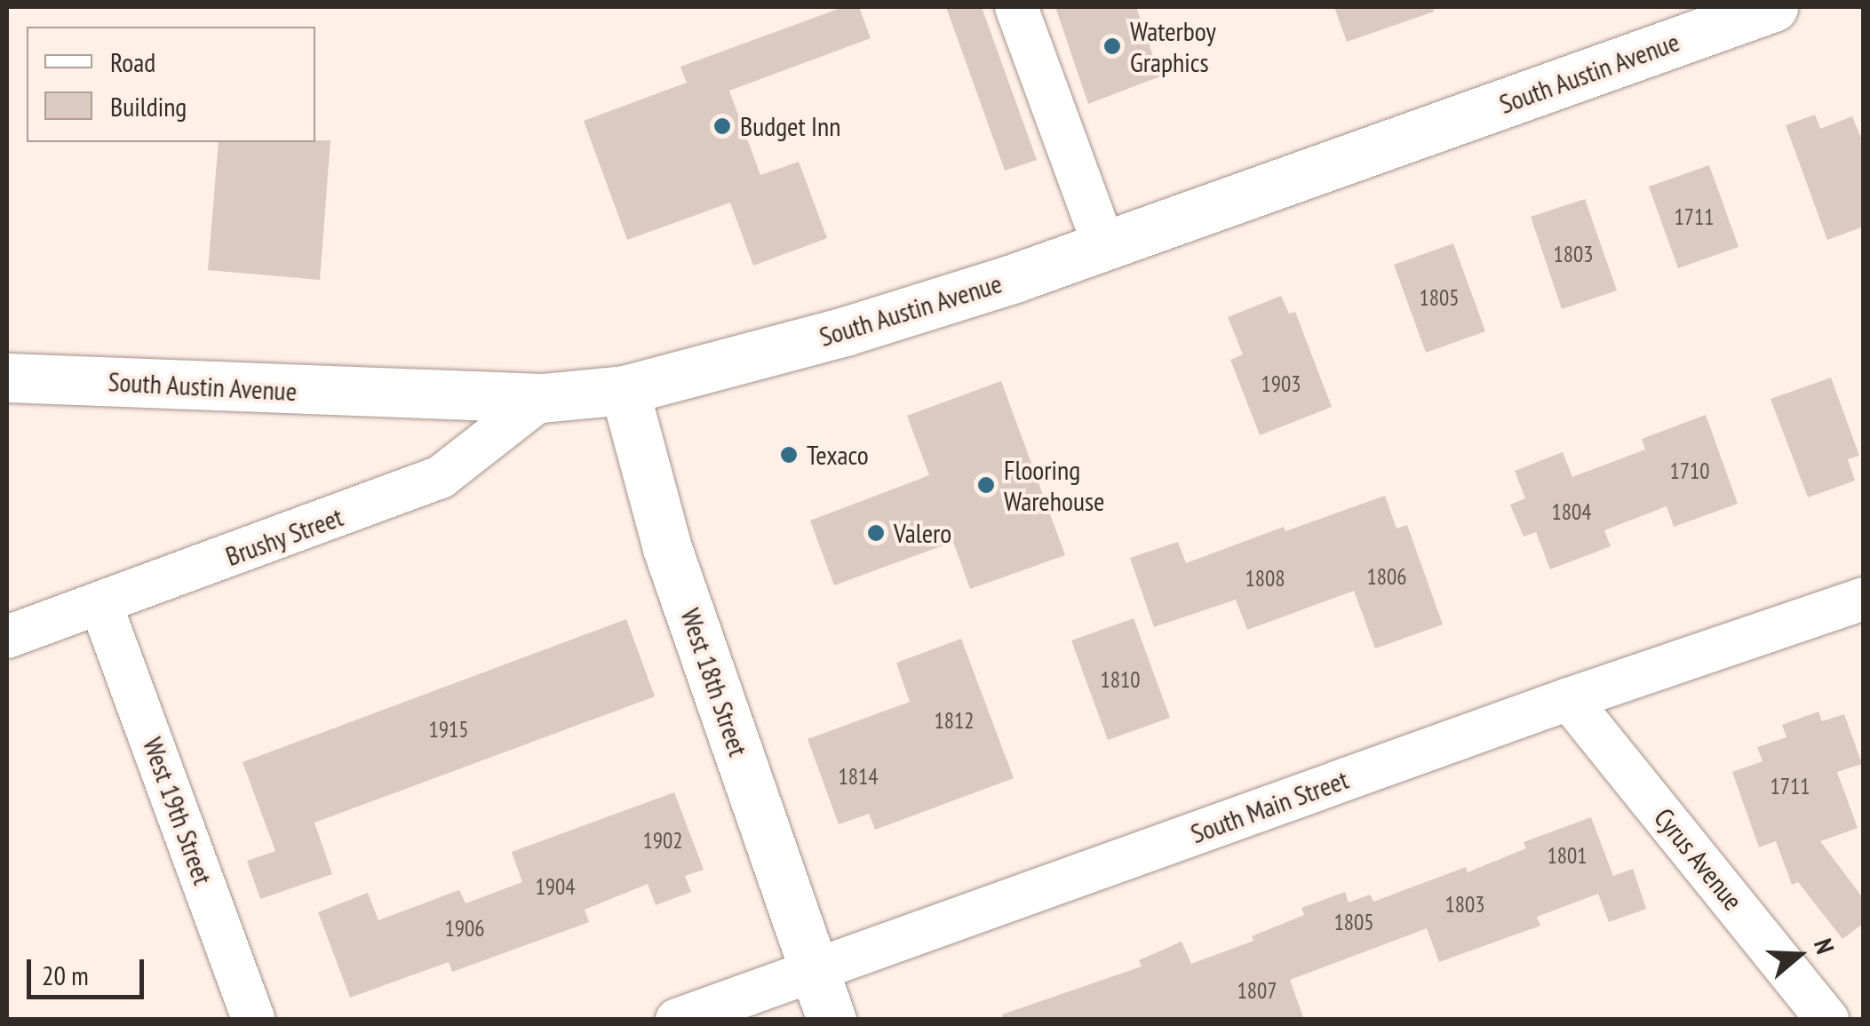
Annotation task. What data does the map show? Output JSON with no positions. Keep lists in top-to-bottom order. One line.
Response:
{"streets":{"main road":["South Austin Avenue","West 18th Street"],"street":["Brushy Street","South Main Street","West 19th Street","Cyrus Avenue"]},"crossings":[["South Austin Avenue","Brushy Street"],["South Austin Avenue","West 18th Street"],["Brushy Street","West 19th Street"],["West 18th Street","South Main Street"],["South Main Street","Cyrus Avenue"]],"places":["Waterboy Graphics","Budget Inn","Texaco","Flooring Warehouse","Valero"],"house_numbers":["1711","1803","1805","1903","1710","1804","1806","1808","1810","1812","1915","1814","1711","1902","1801","1904","1803","1805","1906","1807"],"legend":["Road","Building"],"scale_bar":"20 m","north":"right"}
